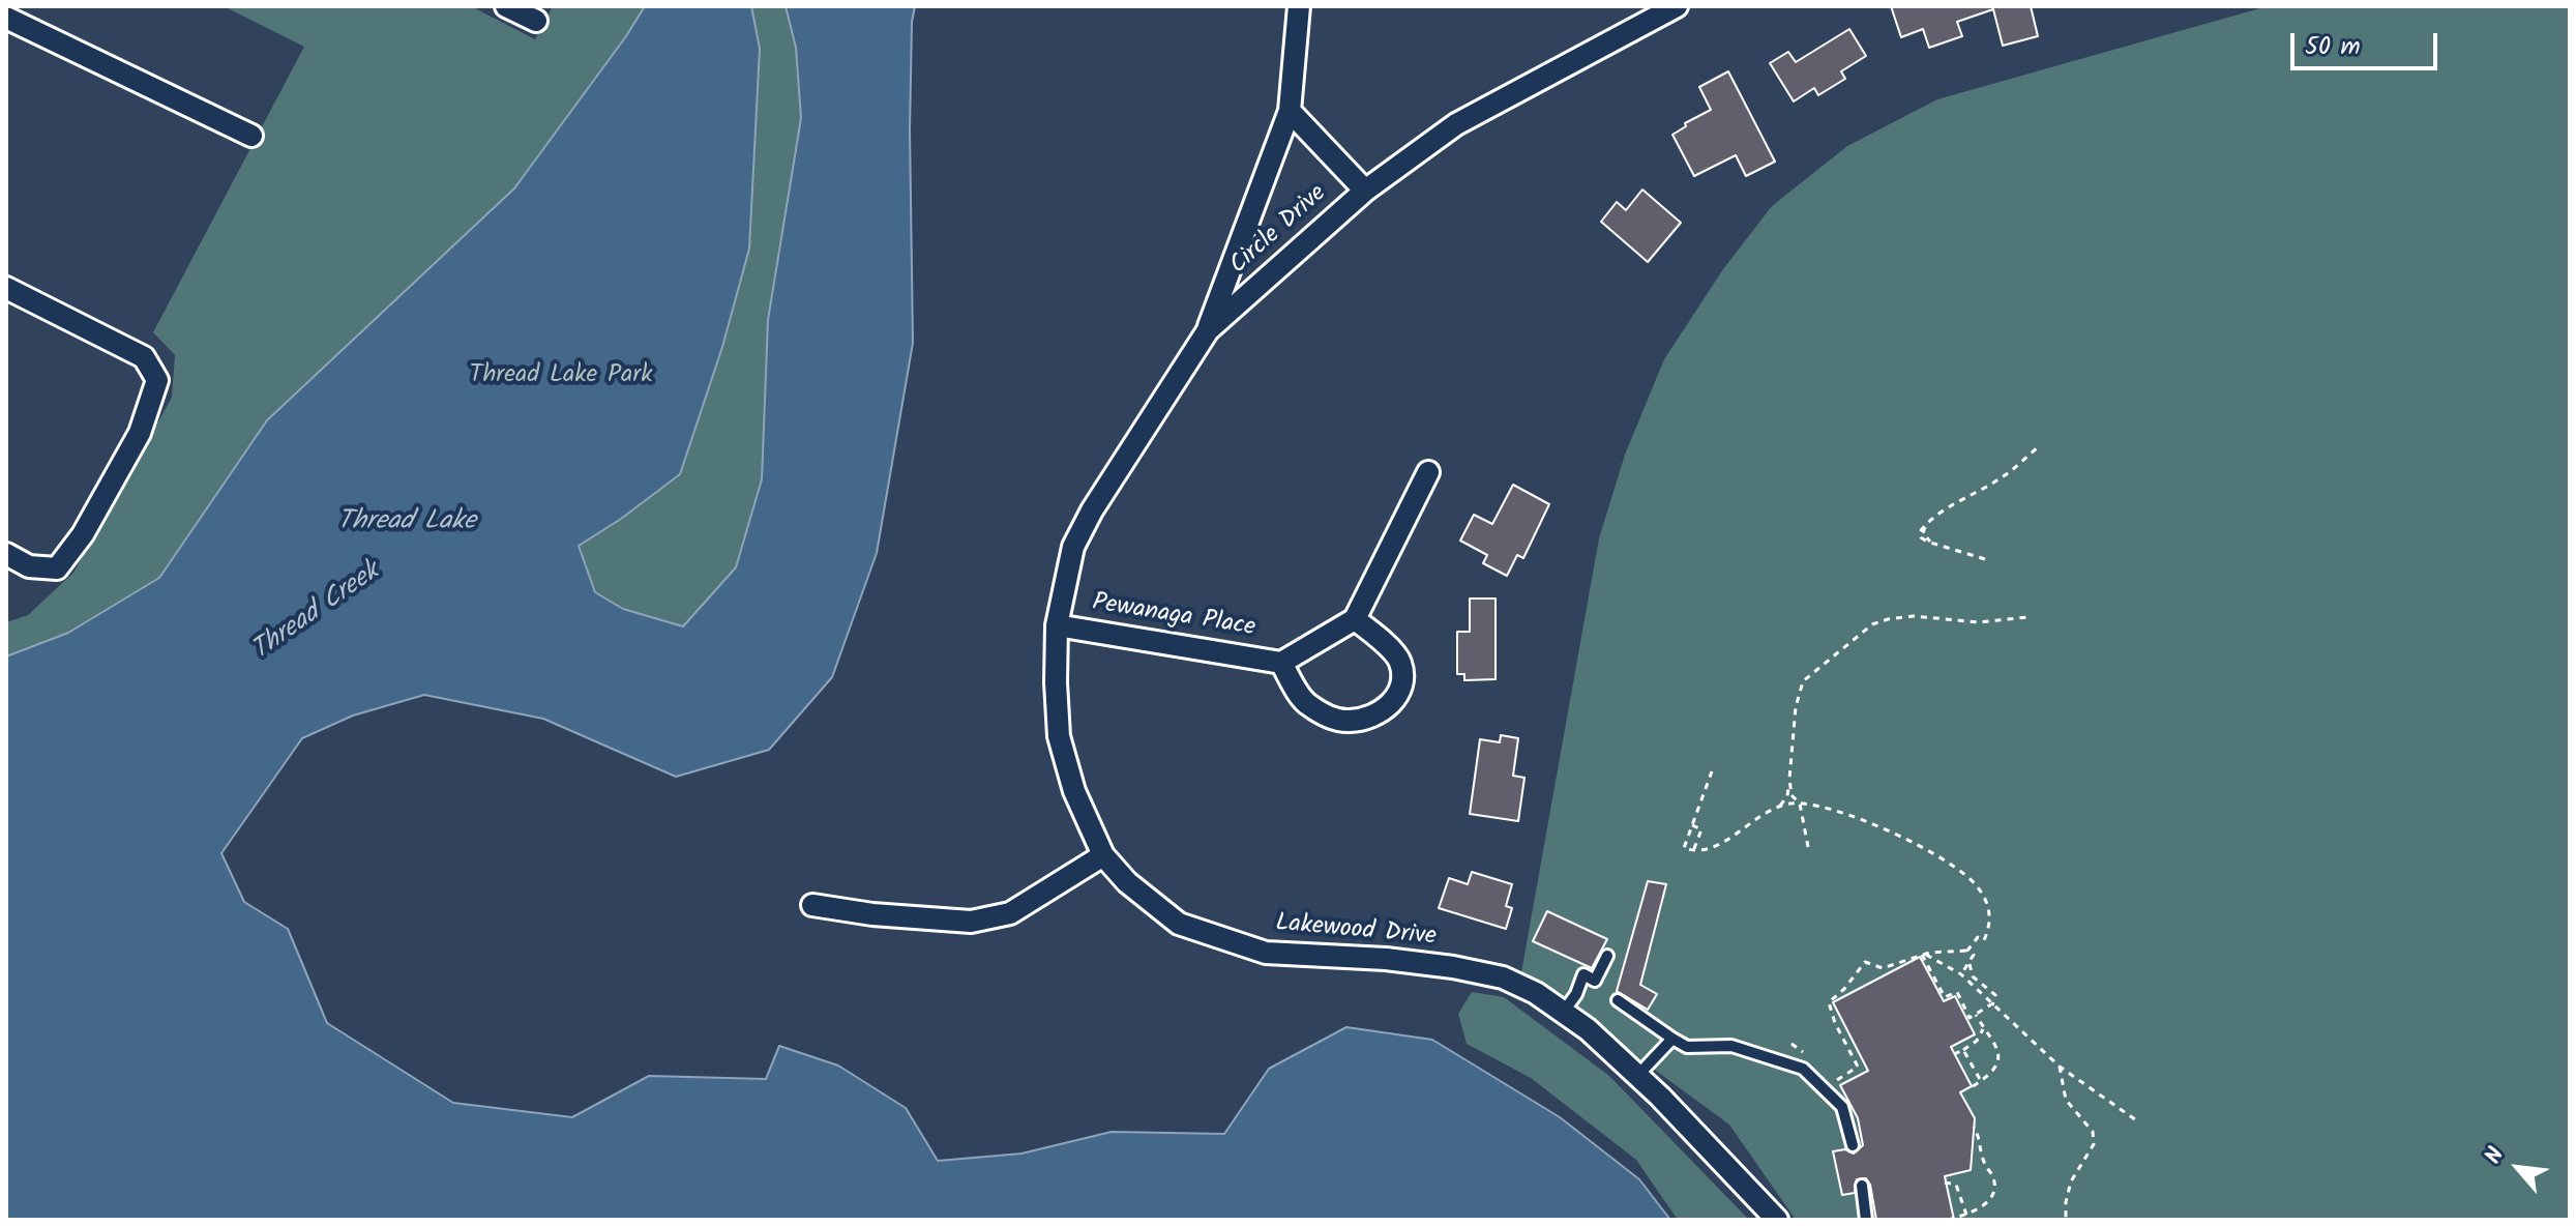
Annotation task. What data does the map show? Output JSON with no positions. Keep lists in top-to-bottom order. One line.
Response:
{"streets":{"street":["Circle Drive","Pewanaga Place","Lakewood Drive"]},"crossings":[["Circle Drive","Pewanaga Place"],["Circle Drive","Lakewood Drive"],["Pewanaga Place","Lakewood Drive"]],"water":["Thread Lake","Thread Creek"],"parks":["Thread Lake Park"],"scale_bar":"50 m","north":"top left"}
